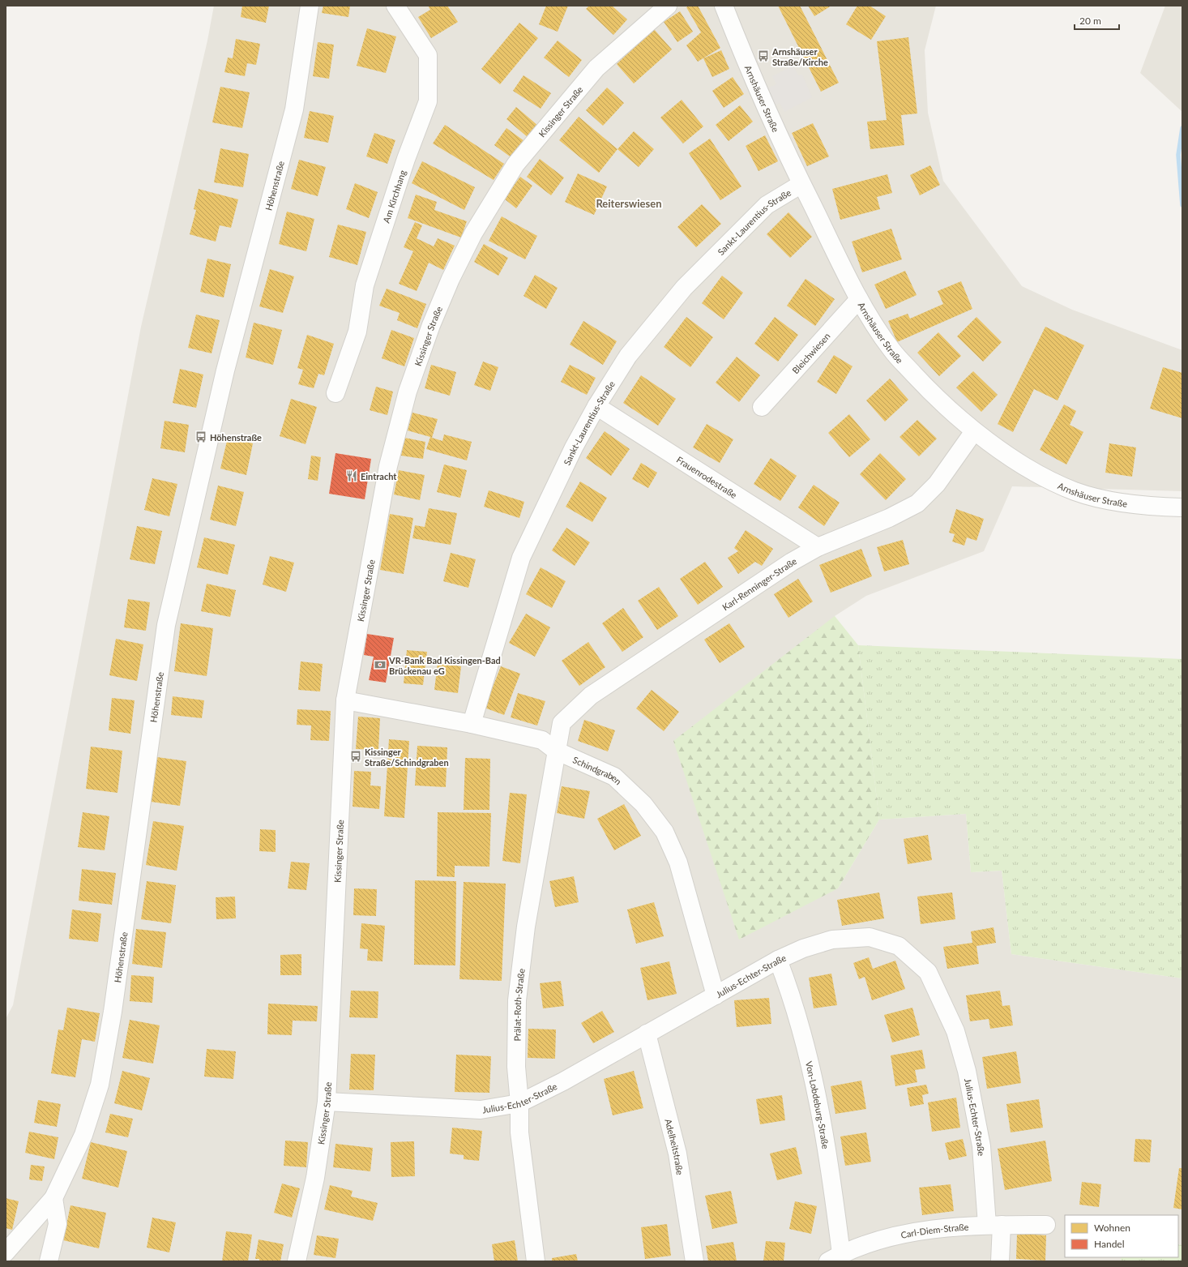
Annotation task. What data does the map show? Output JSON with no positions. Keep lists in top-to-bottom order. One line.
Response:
{"streets":{"street":["Arnshäuser Straße","Kissinger Straße","Höhenstraße","Am Kirchhang","Sankt-Laurentius-Straße","Bleichwiesen","Frauenrodestraße","Karl-Renninger-Straße","Schindgraben","Julius-Echter-Straße","Prälat-Roth-Straße","Von-Lobdeburg-Straße","Adelheitstraße","Carl-Diem-Straße"]},"crossings":[["Arnshäuser Straße","Sankt-Laurentius-Straße"],["Arnshäuser Straße","Bleichwiesen"],["Arnshäuser Straße","Karl-Renninger-Straße"],["Kissinger Straße","Schindgraben"],["Kissinger Straße","Julius-Echter-Straße"],["Sankt-Laurentius-Straße","Frauenrodestraße"],["Sankt-Laurentius-Straße","Schindgraben"],["Frauenrodestraße","Karl-Renninger-Straße"],["Karl-Renninger-Straße","Schindgraben"],["Karl-Renninger-Straße","Prälat-Roth-Straße"],["Schindgraben","Julius-Echter-Straße"],["Schindgraben","Prälat-Roth-Straße"],["Julius-Echter-Straße","Prälat-Roth-Straße"],["Julius-Echter-Straße","Von-Lobdeburg-Straße"],["Julius-Echter-Straße","Adelheitstraße"],["Julius-Echter-Straße","Carl-Diem-Straße"],["Von-Lobdeburg-Straße","Carl-Diem-Straße"]],"districts":["Reiterswiesen"],"places":{"bus stop":["Arnshäuser Straße/Kirche","Höhenstraße","Kissinger Straße/Schindgraben"],"restaurant":["Eintracht"],"bank":["VR-Bank Bad Kissingen-Bad Brückenau eG"]},"legend":["Wohnen","Handel"],"scale_bar":"20 m"}
